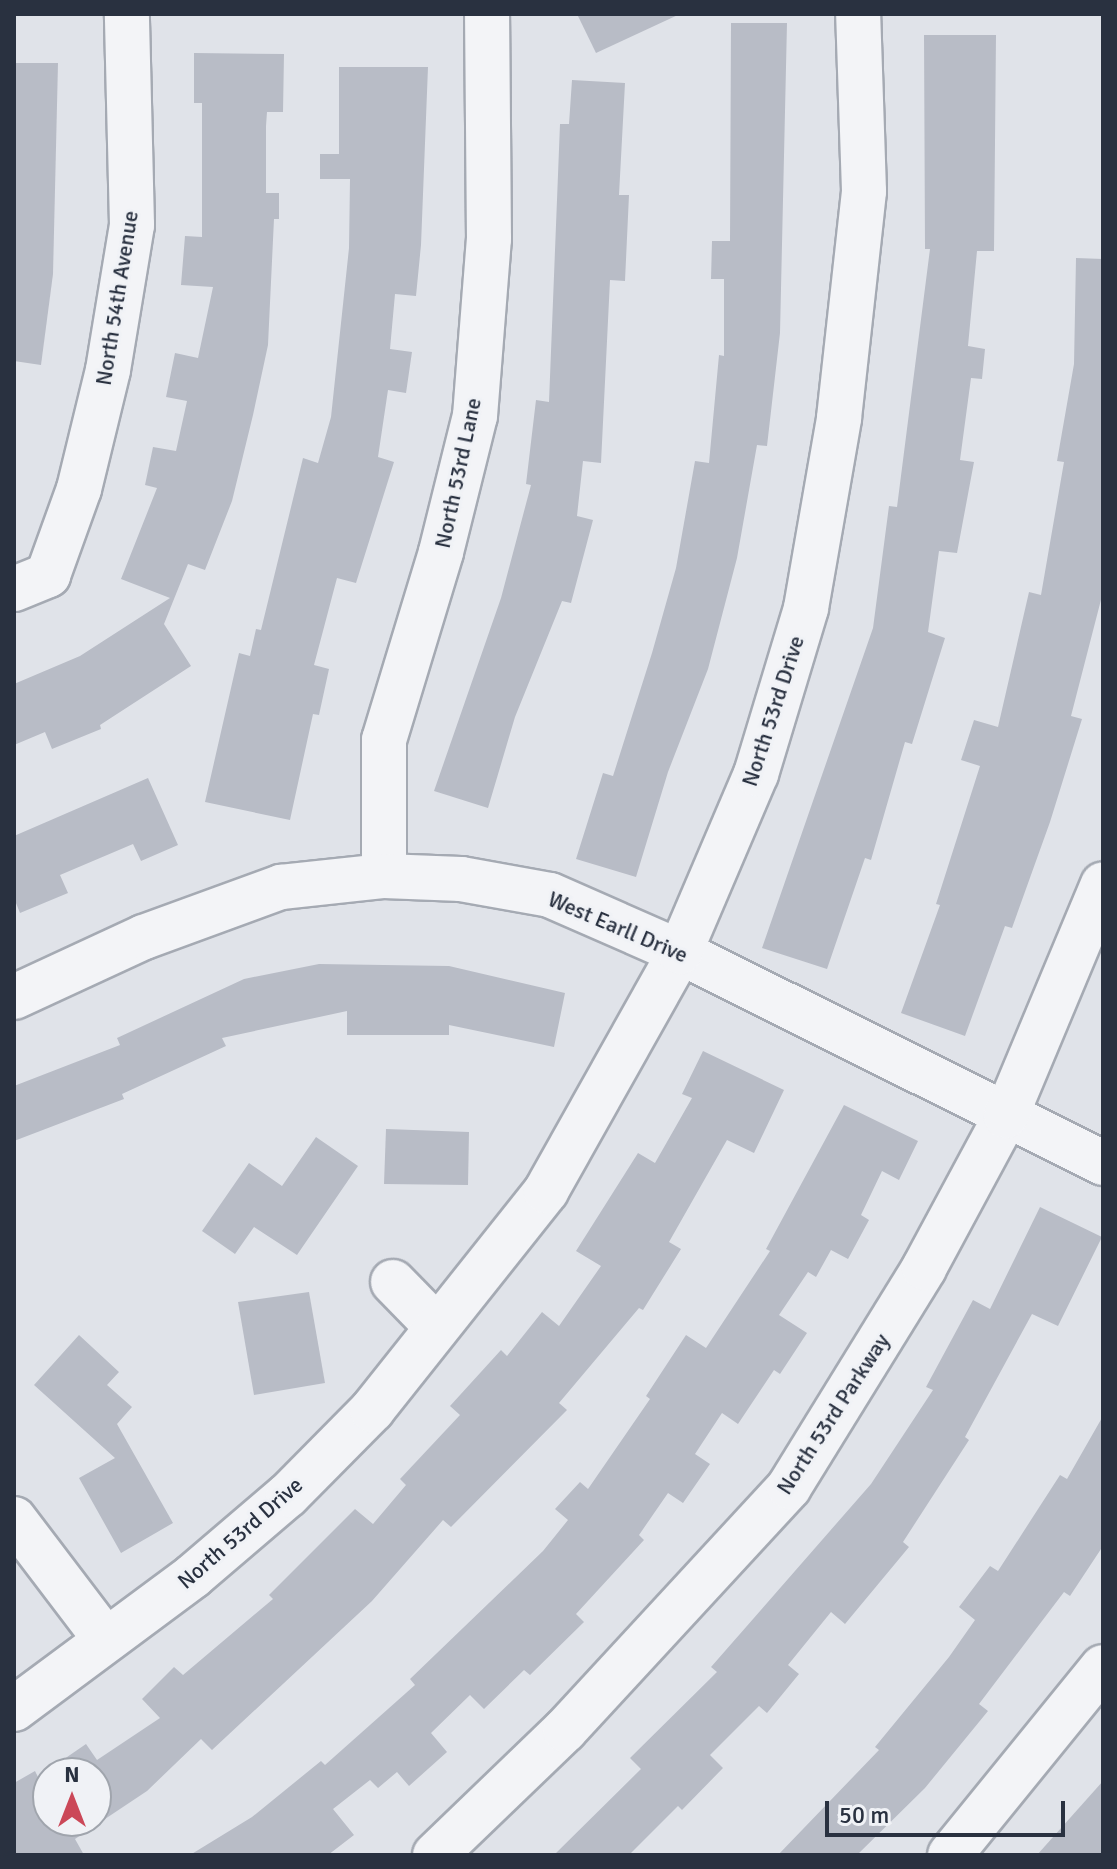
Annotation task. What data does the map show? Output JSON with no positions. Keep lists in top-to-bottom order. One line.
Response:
{"streets":{"street":["North 54th Avenue","North 53rd Lane","North 53rd Drive","West Earll Drive","North 53rd Parkway"]},"crossings":[["North 53rd Lane","West Earll Drive"],["North 53rd Drive","West Earll Drive"],["West Earll Drive","North 53rd Parkway"]],"scale_bar":"50 m","north":"top"}
